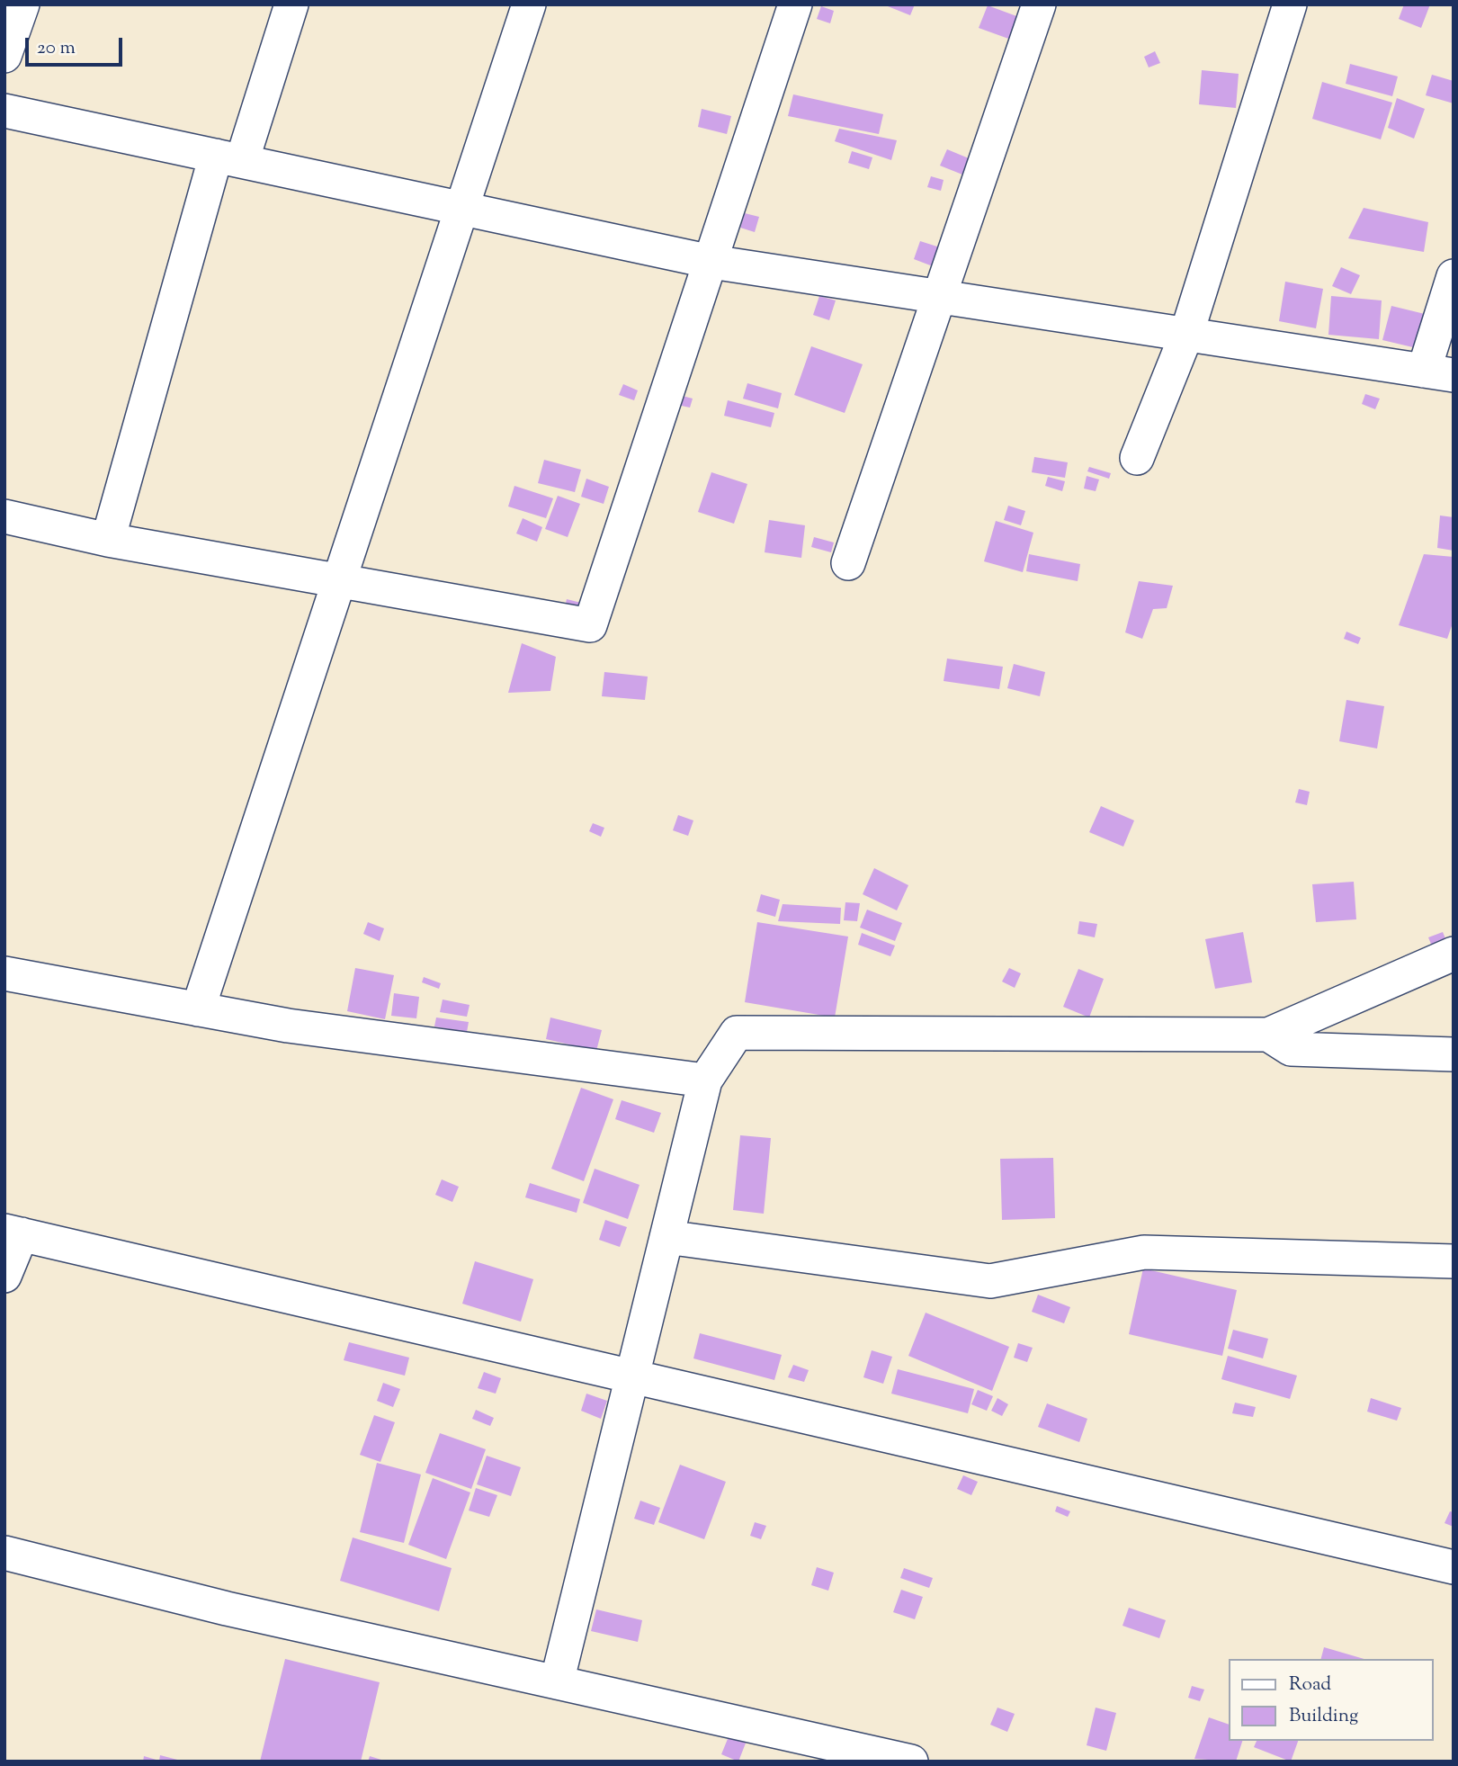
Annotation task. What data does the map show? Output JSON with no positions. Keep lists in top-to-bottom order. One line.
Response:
{"legend":["Road","Building"],"scale_bar":"20 m"}
